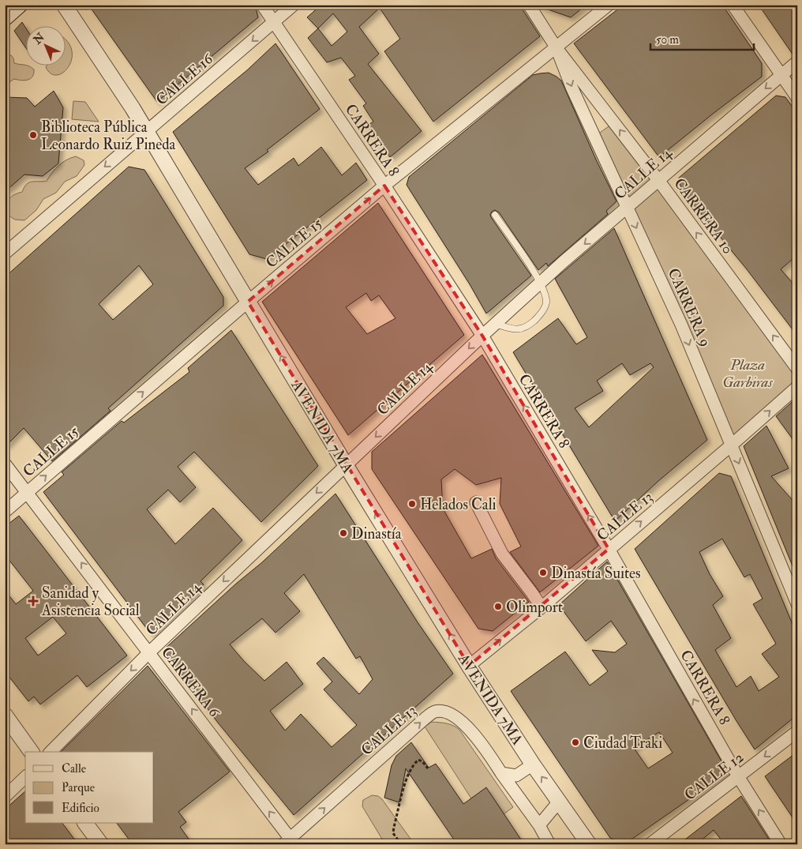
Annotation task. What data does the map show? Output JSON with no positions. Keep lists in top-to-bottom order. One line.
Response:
{"streets":{"street":["CALLE 16","CARRERA 8","CALLE 14","CARRERA 10","CALLE 15","CARRERA 9","AVENIDA 7MA","CALLE 13","CARRERA 6","CALLE 12"]},"crossings":[["CALLE 16","CARRERA 8"],["CALLE 16","AVENIDA 7MA"],["CARRERA 8","CALLE 14"],["CARRERA 8","CALLE 15"],["CARRERA 8","CALLE 13"],["CARRERA 8","CALLE 12"],["CALLE 14","CARRERA 10"],["CALLE 14","CARRERA 9"],["CALLE 14","AVENIDA 7MA"],["CALLE 14","CARRERA 6"],["CARRERA 10","CALLE 15"],["CARRERA 10","CARRERA 9"],["CALLE 15","CARRERA 9"],["CALLE 15","AVENIDA 7MA"],["CALLE 15","CARRERA 6"],["CARRERA 9","CALLE 13"],["AVENIDA 7MA","CALLE 13"],["CALLE 13","CARRERA 6"]],"one_way":["CALLE 16","CARRERA 8","CALLE 14","CARRERA 10","CALLE 15","CARRERA 9","AVENIDA 7MA","CALLE 13","CARRERA 6","CALLE 12"],"parks":["Plaza Garbiras"],"places":{"other":["Biblioteca Pública Leonardo Ruiz Pineda","Helados Cali","Dinastía","Dinastía Suites","Olimport","Ciudad Traki"],"health":["Sanidad y Asistencia Social"]},"legend":["Calle","Parque","Edificio"],"scale_bar":"50 m","north":"top left"}
